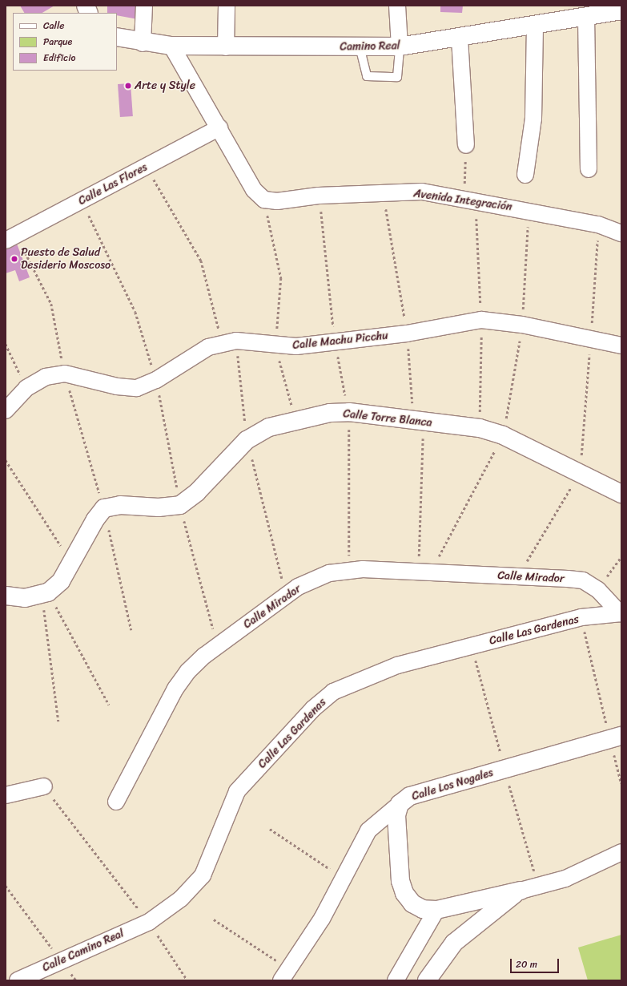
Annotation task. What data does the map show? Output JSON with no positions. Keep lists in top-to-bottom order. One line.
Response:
{"streets":{"street":["Camino Real","Calle Las Flores","Avenida Integración","Calle Machu Picchu","Calle Torre Blanca","Calle Mirador","Calle Las Gardenas","Calle Los Nogales","Calle Camino Real"]},"crossings":[["Calle Mirador","Calle Las Gardenas"],["Calle Las Gardenas","Calle Camino Real"]],"places":["Arte y Style","Puesto de Salud Desiderio Moscoso"],"legend":["Calle","Parque","Edificio"],"scale_bar":"20 m"}
